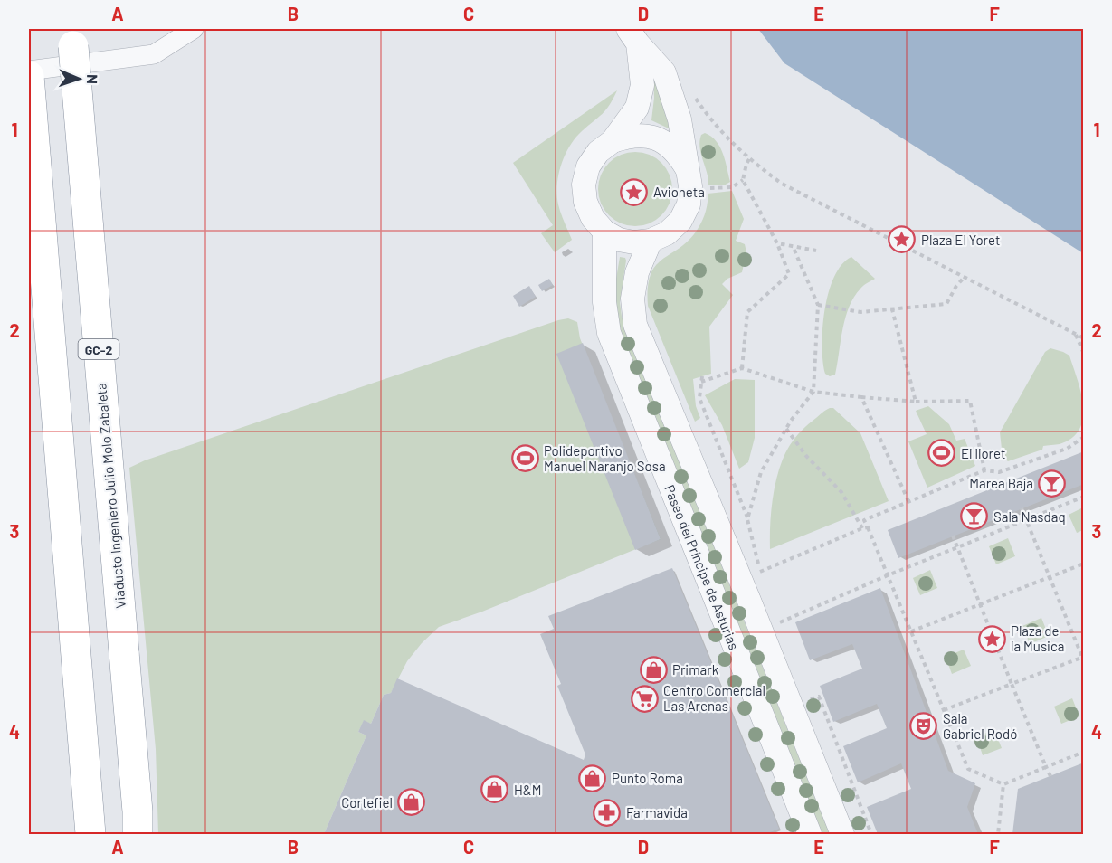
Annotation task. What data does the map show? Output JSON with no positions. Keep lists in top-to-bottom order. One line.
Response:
{"streets":{"highway":["GC-2","Viaducto Ingeniero Julio Molo Zabaleta"],"street":["Paseo del Príncipe de Asturias"]},"places":{"place":["Avioneta","Plaza El Yoret","Plaza de la Musica"],"sports":["El lloret","Polideportivo Manuel Naranjo Sosa"],"bar":["Marea Baja","Sala Nasdaq"],"shop":["Primark","Punto Roma","H&M","Cortefiel"],"supermarket":["Centro Comercial Las Arenas"],"theatre":["Sala Gabriel Rodó"],"pharmacy":["Farmavida"]},"north":"right","grid":{"columns":["A","B","C","D","E","F"],"rows":["1","2","3","4"]}}
